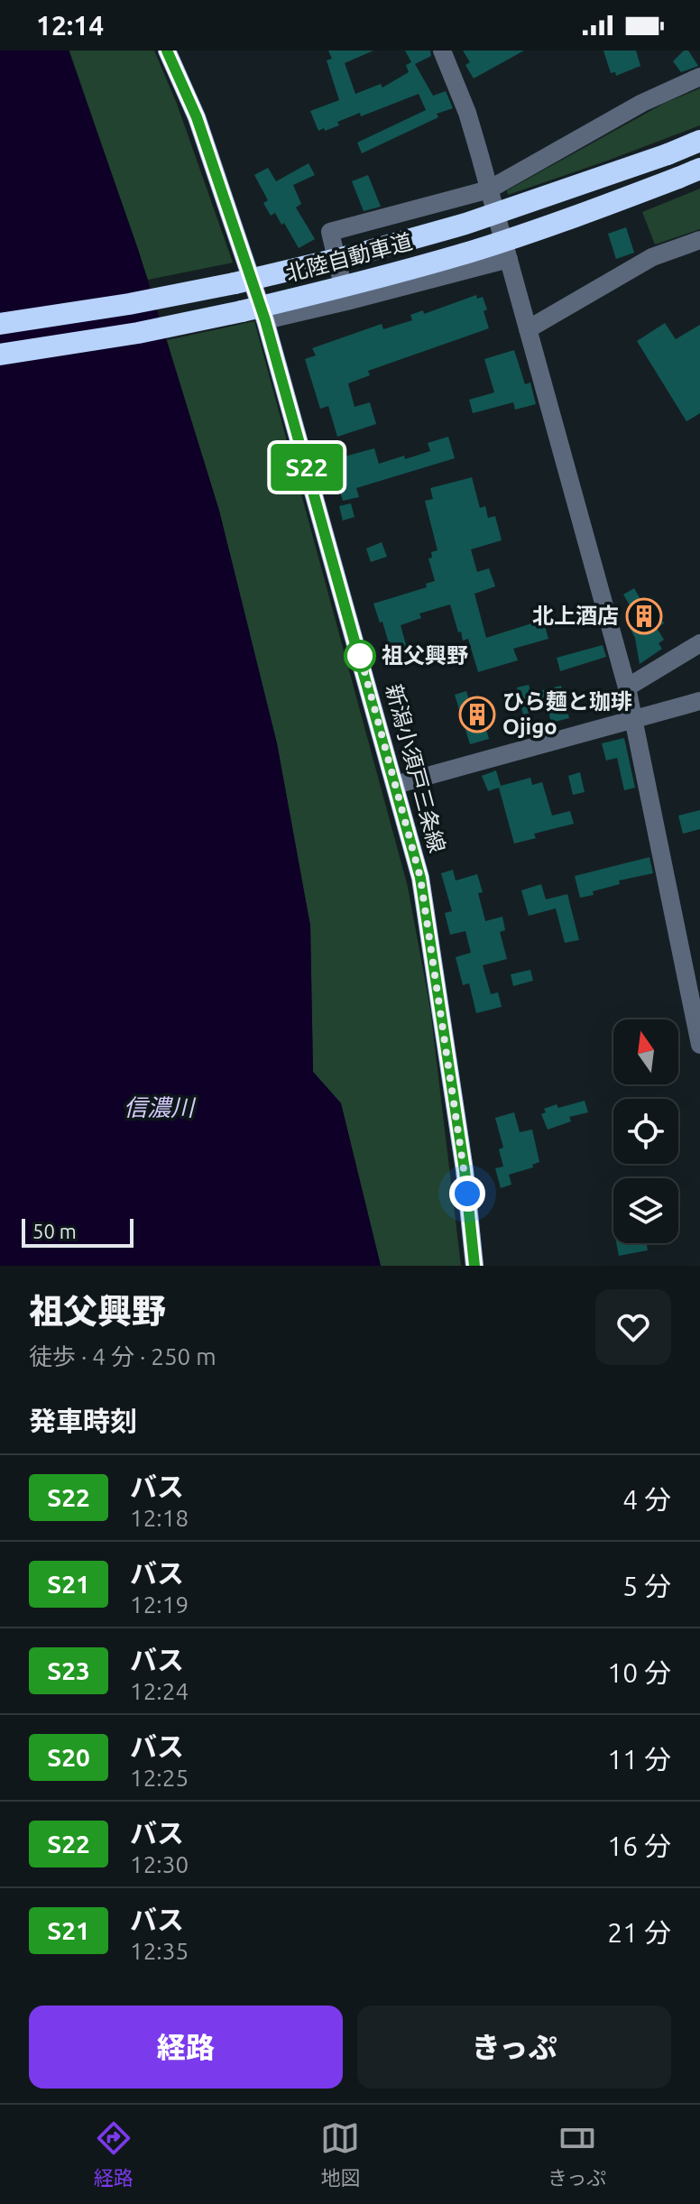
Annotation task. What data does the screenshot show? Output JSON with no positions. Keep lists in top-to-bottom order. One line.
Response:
{"streets":{"highway":["北陸自動車道"],"main road":["新潟小須戸三条線"]},"water":["信濃川"],"places":{"building":["北上酒店","ひら麺と珈琲 Ojigo"],"other":["祖父興野"]},"lines":["bus line S22"],"scale_bar":"50 m","north":"top","page":{"status":"12:14","on_map":"S22","scale":"50 m","heading":[["祖父興野","徒歩 · 4 分 · 250 m"],"発車時刻"],"list":[{"mark":"S22","name":"バス","note":"12:18","value":"4 分"},{"mark":"S21","name":"バス","note":"12:19","value":"5 分"},{"mark":"S23","name":"バス","note":"12:24","value":"10 分"},{"mark":"S20","name":"バス","note":"12:25","value":"11 分"},{"mark":"S22","name":"バス","note":"12:30","value":"16 分"},{"mark":"S21","name":"バス","note":"12:35","value":"21 分"}],"buttons":["経路","きっぷ"],"tabs":["経路","地図","きっぷ"]}}
